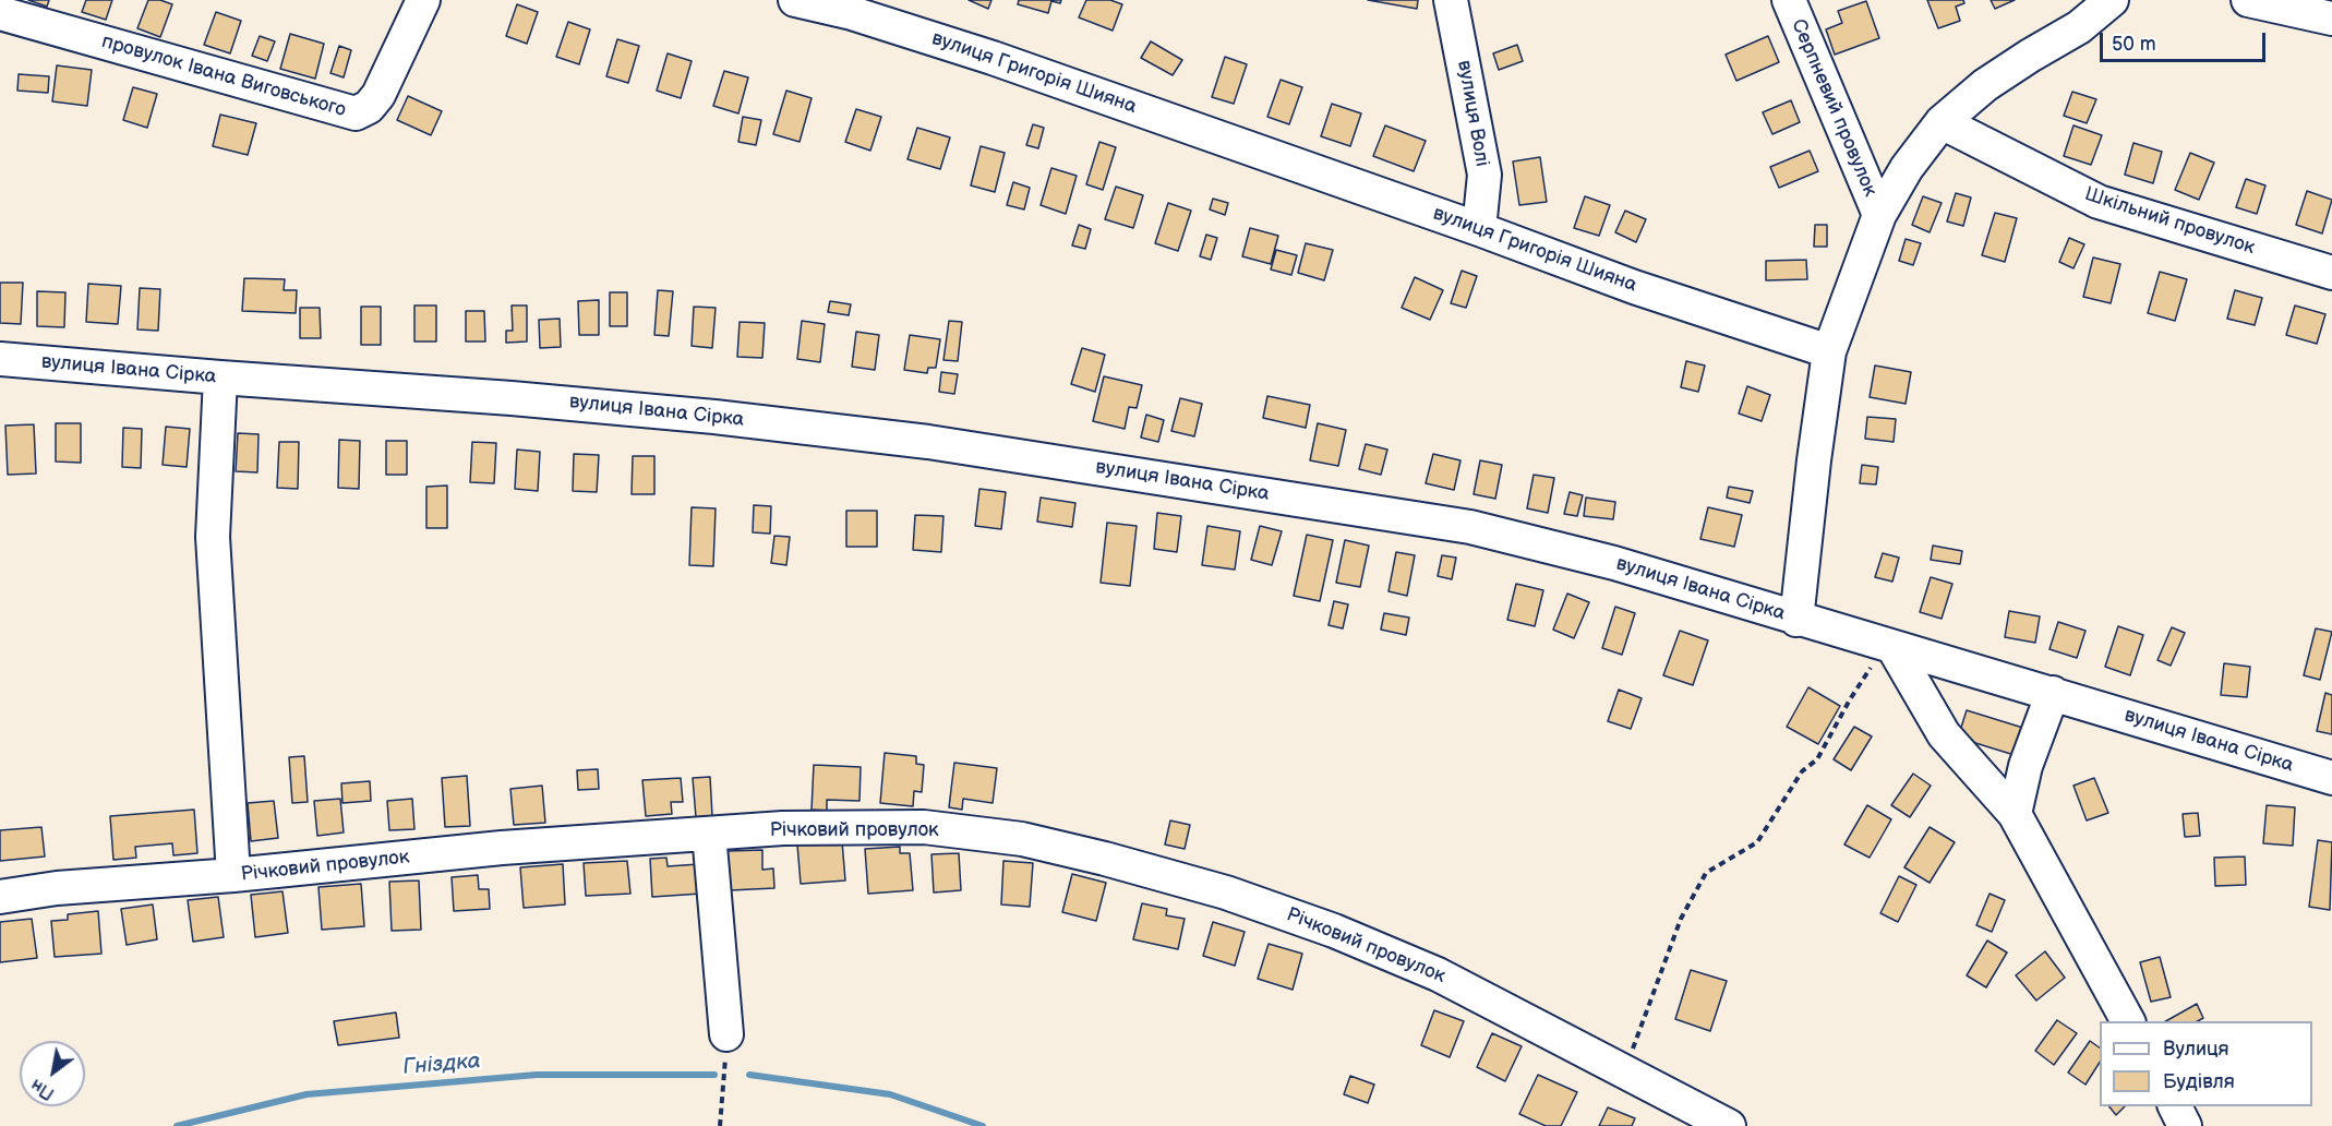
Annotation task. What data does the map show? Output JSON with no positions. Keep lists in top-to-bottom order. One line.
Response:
{"streets":{"street":["вулиця Григорія Шияна","провулок Івана Виговського","Серпневий провулок","вулиця Волі","Шкільний провулок","вулиця Івана Сірка","Річковий провулок"]},"crossings":[["вулиця Григорія Шияна","вулиця Волі"]],"water":["Гніздка"],"legend":["Вулиця","Будівля"],"scale_bar":"50 m","north":"bottom left"}
